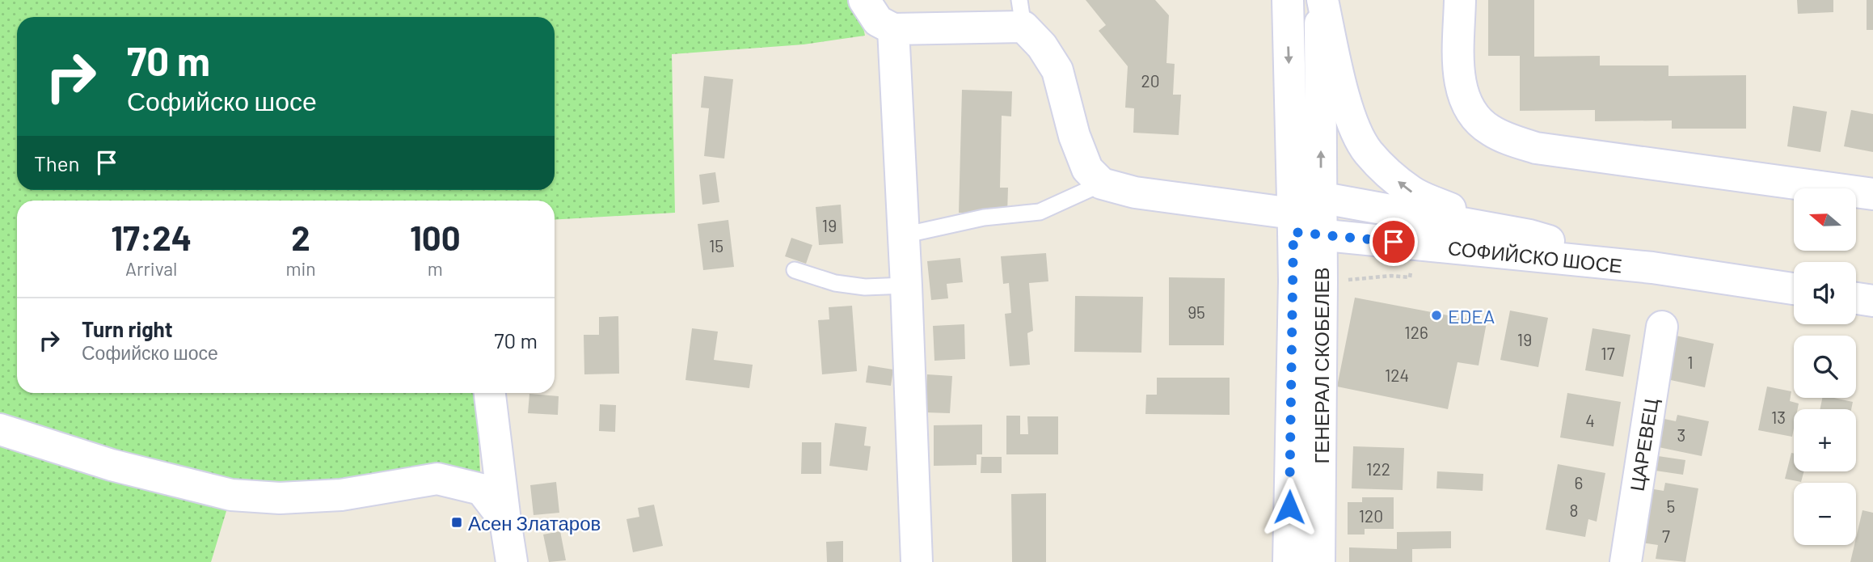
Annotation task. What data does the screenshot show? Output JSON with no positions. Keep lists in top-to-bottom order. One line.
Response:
{"streets":{"street":["СОФИЙСКО ШОСЕ","ГЕНЕРАЛ СКОБЕЛЕВ","ЦАРЕВЕЦ"]},"crossings":[["СОФИЙСКО ШОСЕ","ГЕНЕРАЛ СКОБЕЛЕВ"]],"places":{"other":["EDEA"],"transit":["Асен Златаров"]},"house_numbers":["20","19","15","95","126","19","17","1","124","13","4","3","122","6","5","8","120","7"],"north":"left","page":{"turn":["70 m","Софийско шосе"],"then":"Then","map_buttons":["+","−"],"eta":["17:24","Arrival","2","min","100","m"],"list":[{"name":"Turn right","note":"Софийско шосе","value":"70 m"}]}}
